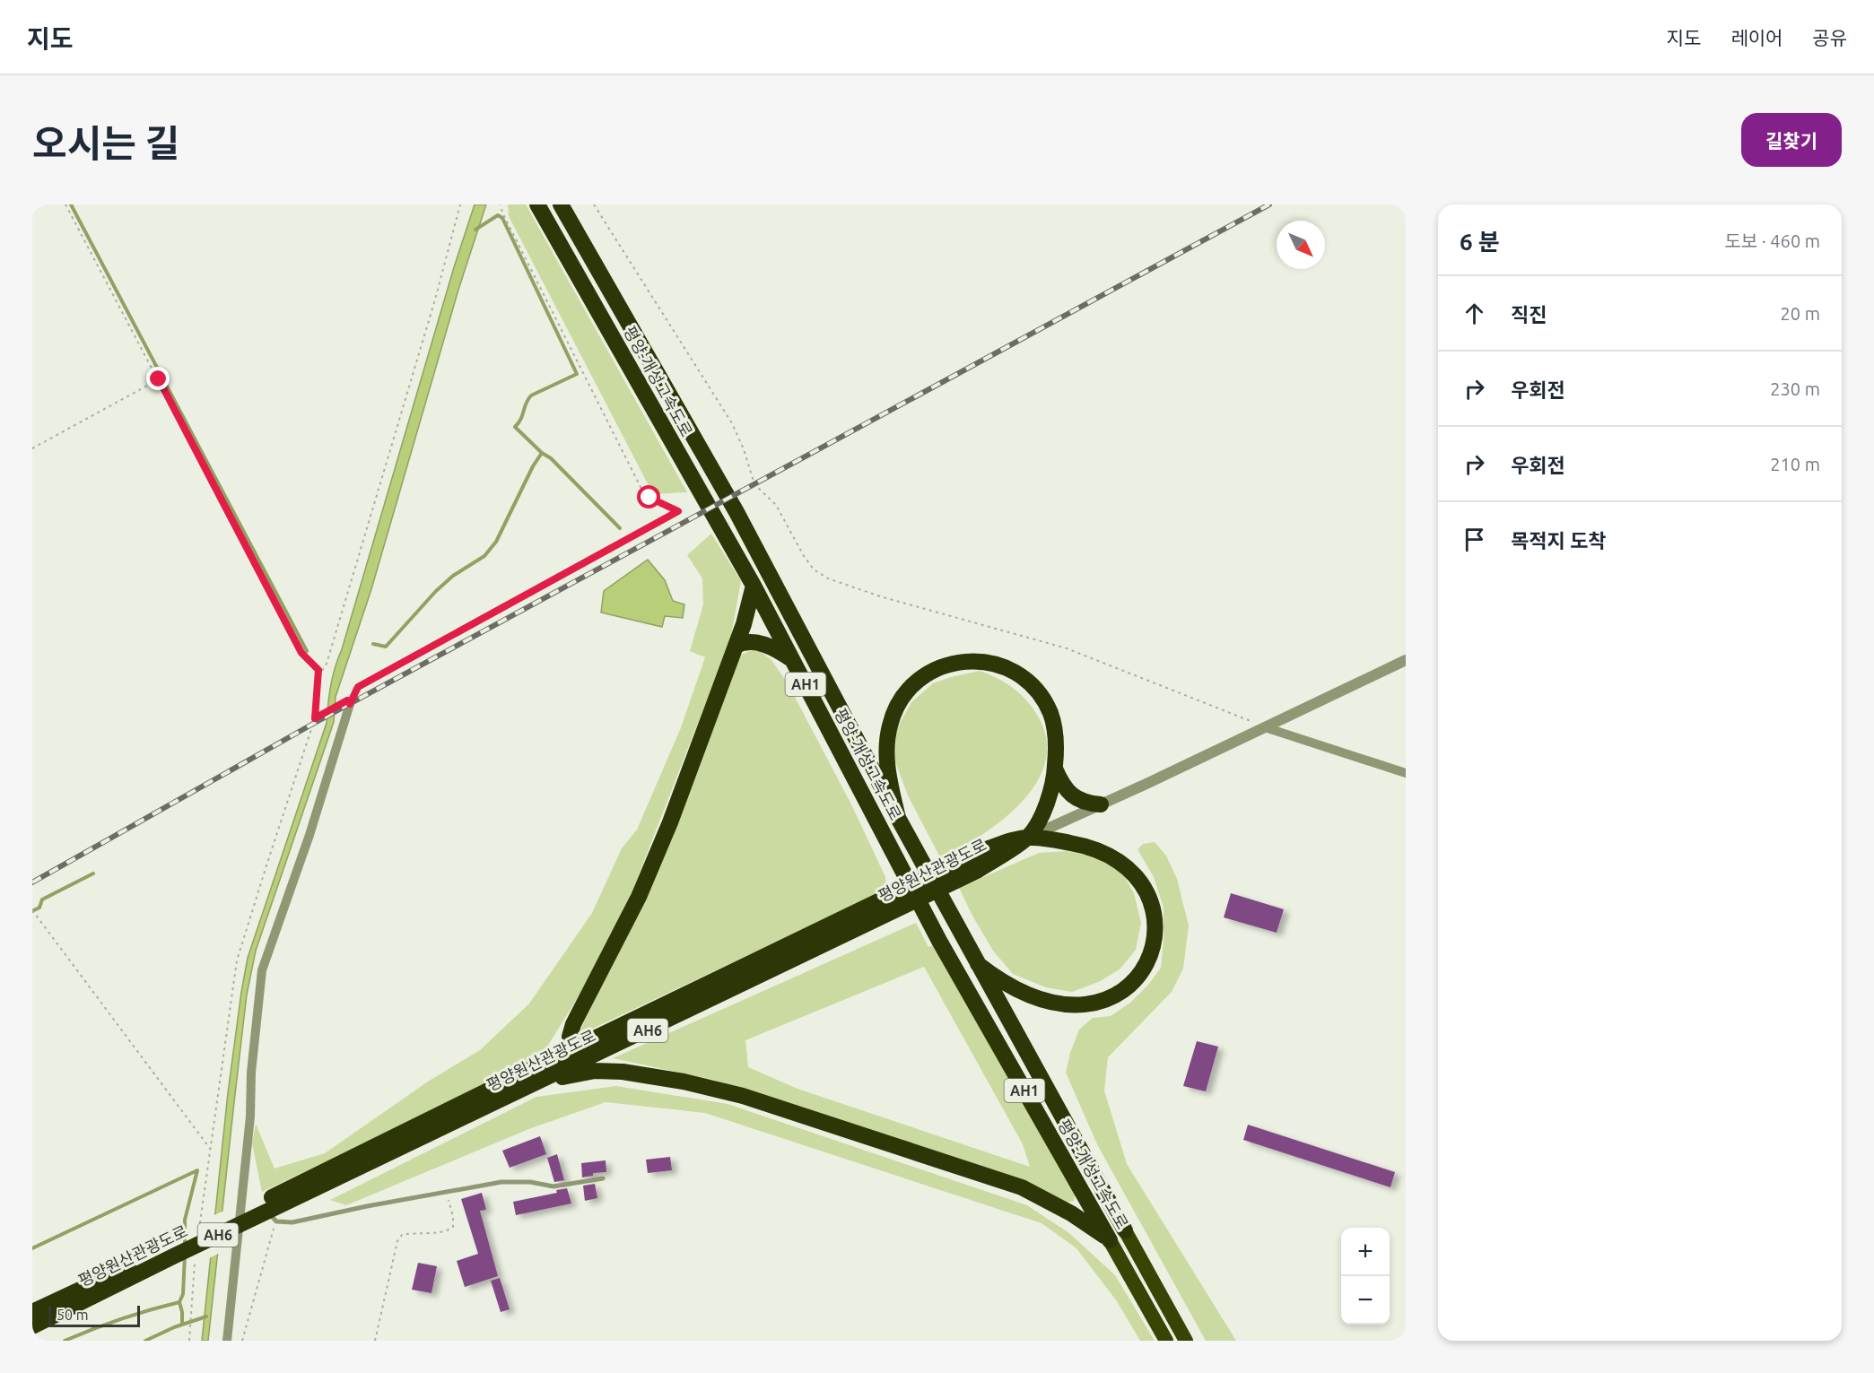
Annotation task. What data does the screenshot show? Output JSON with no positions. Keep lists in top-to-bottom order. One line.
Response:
{"streets":{"highway":["평양-개성고속도로","AH1","평양원산관광도로","AH6"]},"scale_bar":"50 m","north":"bottom right","page":{"header":"지도","nav":["지도","레이어","공유"],"title":"오시는 길","buttons":"길찾기","heading":["6 분","도보 · 460 m"],"list":[["직진","20 m"],["우회전","230 m"],["우회전","210 m"],"목적지 도착"],"map_buttons":["+","−"],"scale":"50 m"}}
